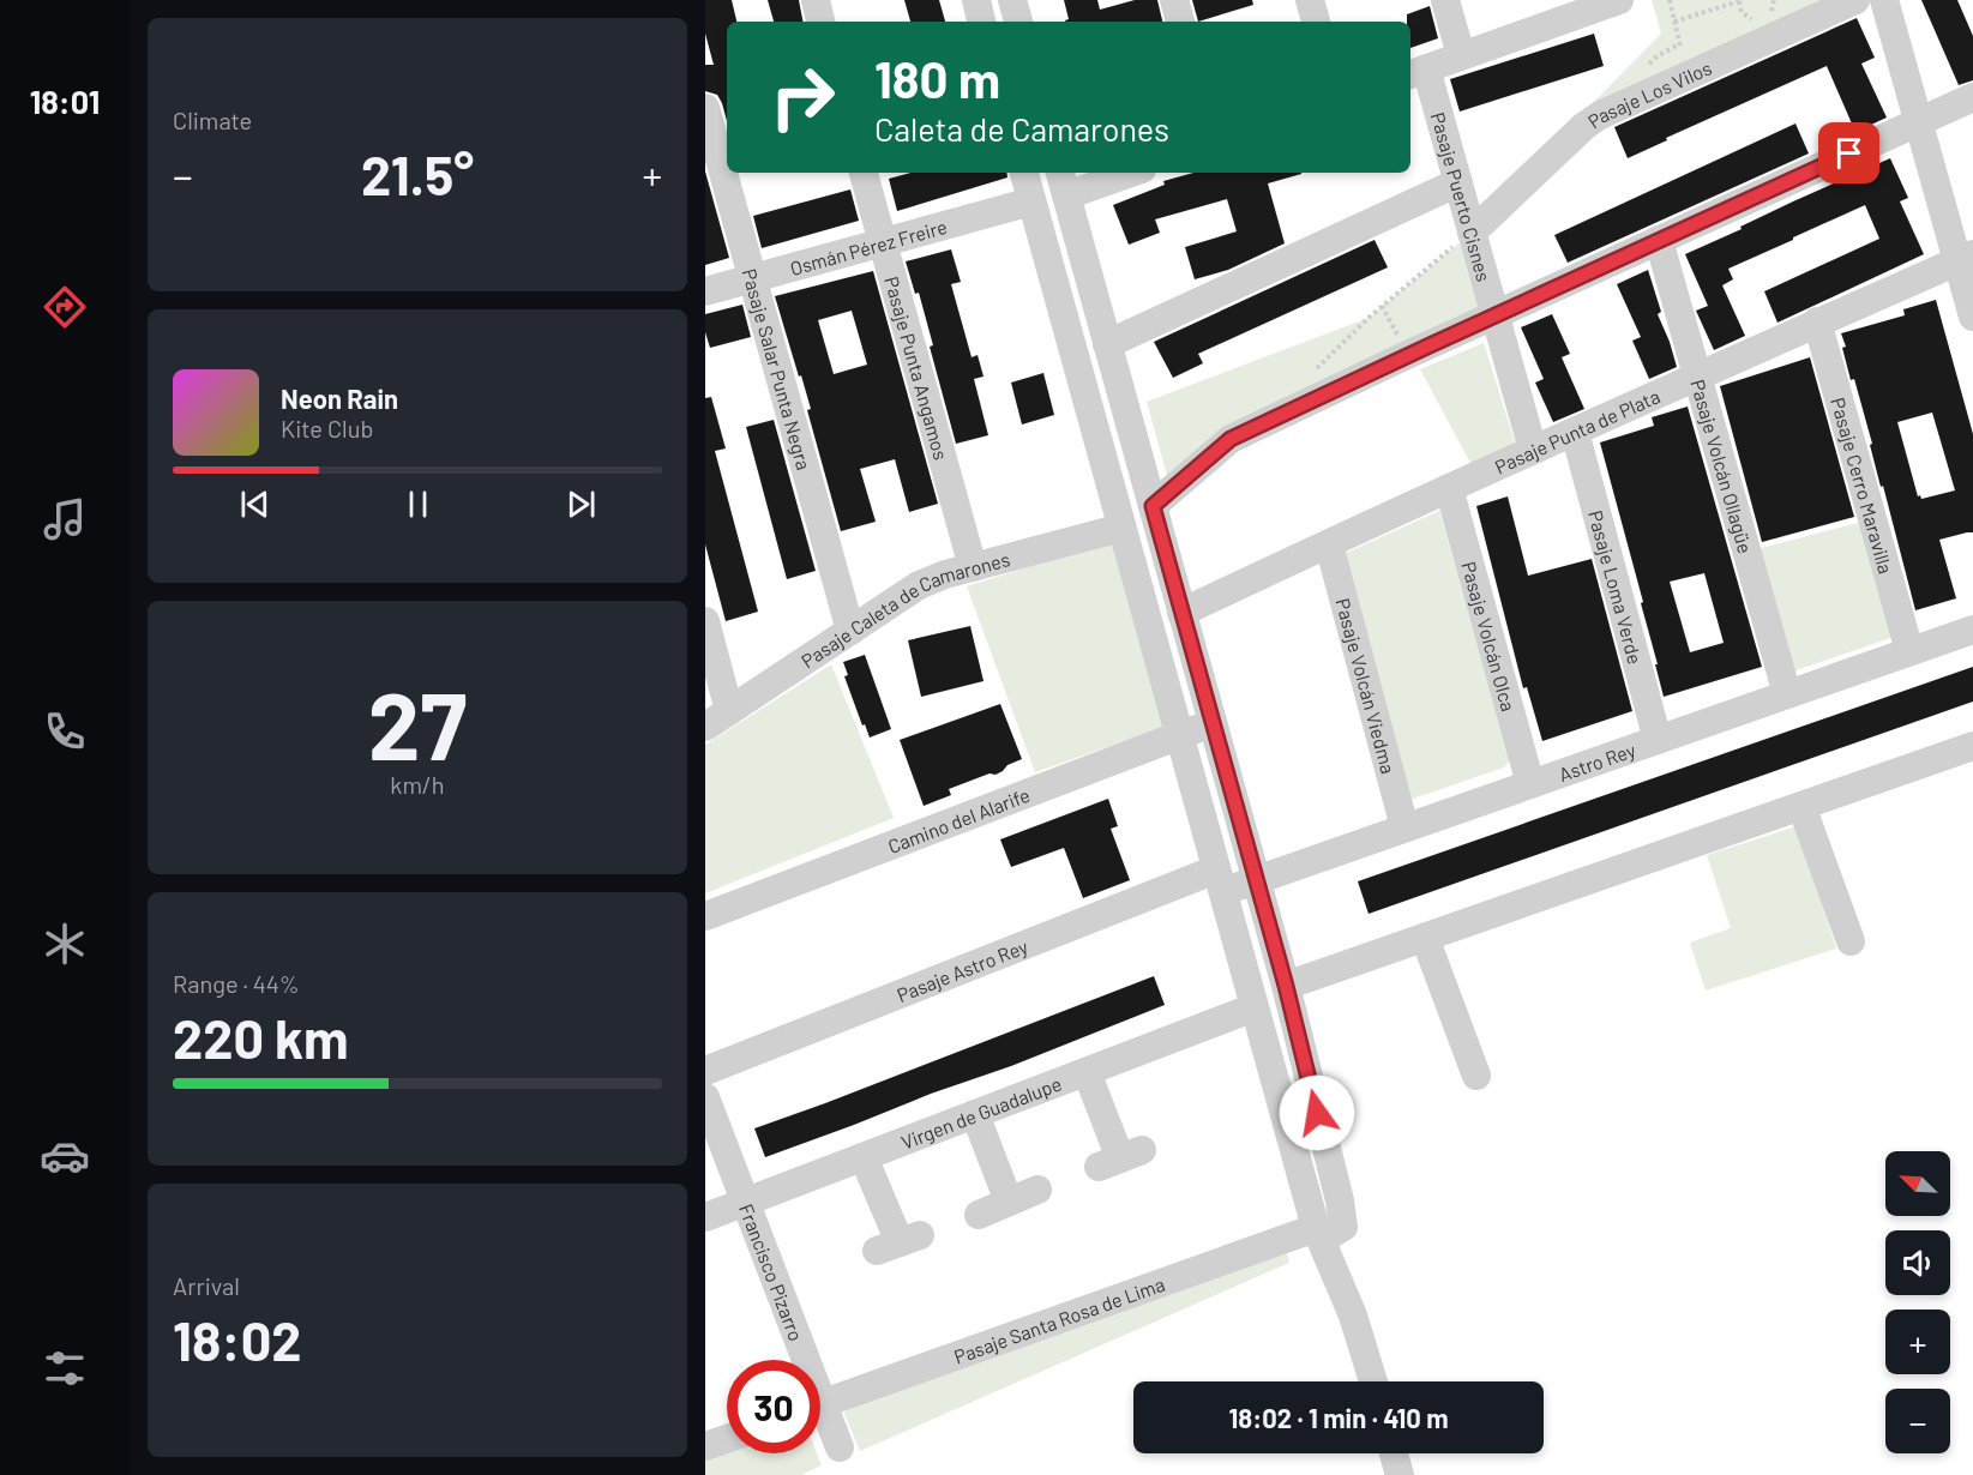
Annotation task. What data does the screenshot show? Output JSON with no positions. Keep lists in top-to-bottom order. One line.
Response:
{"streets":{"street":["Pasaje Los Vilos","Pasaje Puerto Cisnes","Osmán Pérez Freire","Pasaje Punta Angamos","Pasaje Salar Punta Negra","Pasaje Punta de Plata","Pasaje Volcán Ollagüe","Pasaje Cerro Maravilla","Pasaje Loma Verde","Pasaje Caleta de Camarones","Pasaje Volcán Olca","Pasaje Volcán Viedma","Astro Rey","Camino del Alarife","Pasaje Astro Rey","Virgen de Guadalupe","Francisco Pizarro","Pasaje Santa Rosa de Lima"]},"crossings":[["Pasaje Los Vilos","Pasaje Puerto Cisnes"],["Pasaje Puerto Cisnes","Pasaje Punta de Plata"],["Osmán Pérez Freire","Pasaje Punta Angamos"],["Osmán Pérez Freire","Pasaje Salar Punta Negra"],["Pasaje Punta Angamos","Pasaje Caleta de Camarones"],["Pasaje Salar Punta Negra","Pasaje Caleta de Camarones"],["Pasaje Punta de Plata","Pasaje Volcán Ollagüe"],["Pasaje Punta de Plata","Pasaje Cerro Maravilla"],["Pasaje Punta de Plata","Pasaje Loma Verde"],["Pasaje Punta de Plata","Pasaje Volcán Olca"],["Pasaje Punta de Plata","Pasaje Volcán Viedma"],["Pasaje Volcán Ollagüe","Astro Rey"],["Pasaje Cerro Maravilla","Astro Rey"],["Pasaje Loma Verde","Astro Rey"],["Pasaje Volcán Olca","Astro Rey"],["Pasaje Volcán Viedma","Astro Rey"],["Astro Rey","Pasaje Astro Rey"],["Virgen de Guadalupe","Francisco Pizarro"]],"north":"top left","page":{"tabs":"18:01","tile":["Climate",["27","km/h"],["Range · 44%","220 km"],["Arrival","18:02"]],"turn":["180 m","Caleta de Camarones"],"heat":["−","21.5°","+"],"song":["Neon Rain","Kite Club"],"map_buttons":["+","−"],"limit":"30","trip":"18:02 · 1 min · 410 m"}}
